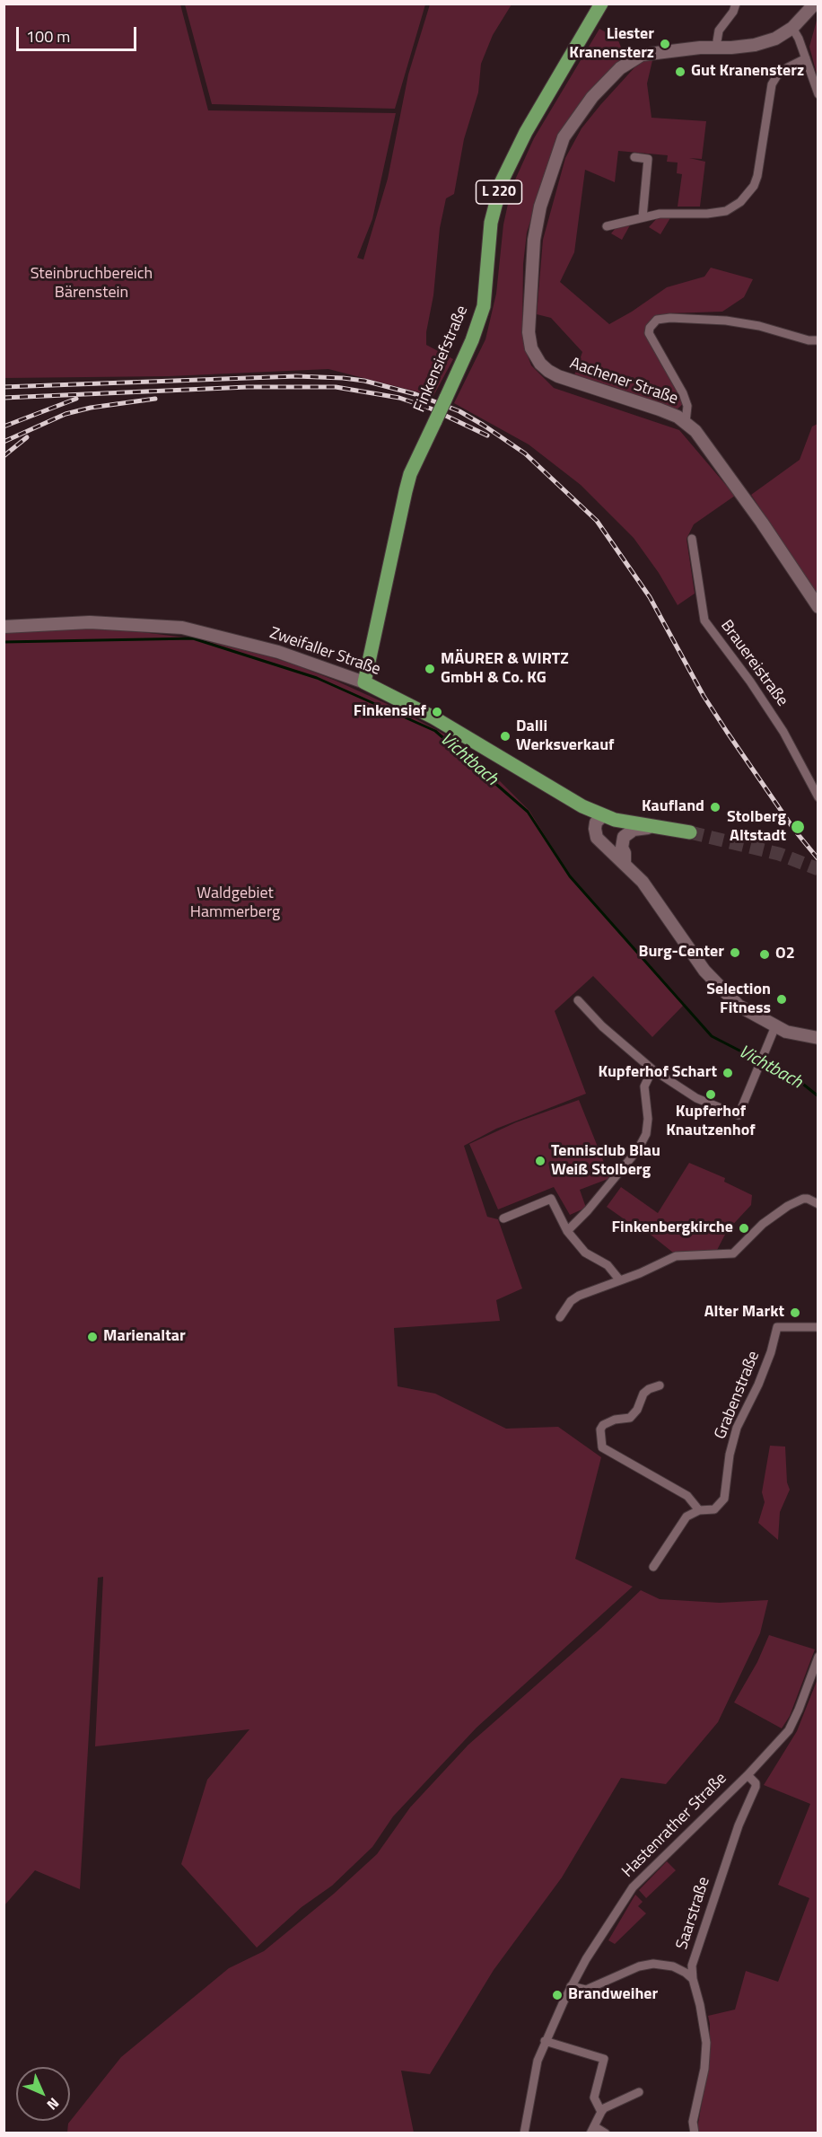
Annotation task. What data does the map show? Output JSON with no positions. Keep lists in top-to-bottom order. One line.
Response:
{"streets":{"main road":["L 220","Finkensiefstraße","Zweifaller Straße"],"street":["Aachener Straße","Brauereistraße","Grabenstraße","Hastenrather Straße","Saarstraße"]},"crossings":[["Finkensiefstraße","Zweifaller Straße"],["Hastenrather Straße","Saarstraße"]],"water":["Vichtbach"],"parks":["Steinbruchbereich Bärenstein","Waldgebiet Hammerberg"],"places":["Liester Kranensterz","Gut Kranensterz","MÄURER & WIRTZ GmbH & Co. KG","Finkensief","Dalli Werksverkauf","Kaufland","Stolberg Altstadt","Burg-Center","O2","Selection Fitness","Kupferhof Schart","Kupferhof Knautzenhof","Tennisclub Blau Weiß Stolberg","Finkenbergkirche","Alter Markt","Marienaltar","Brandweiher"],"scale_bar":"100 m","north":"bottom right"}
